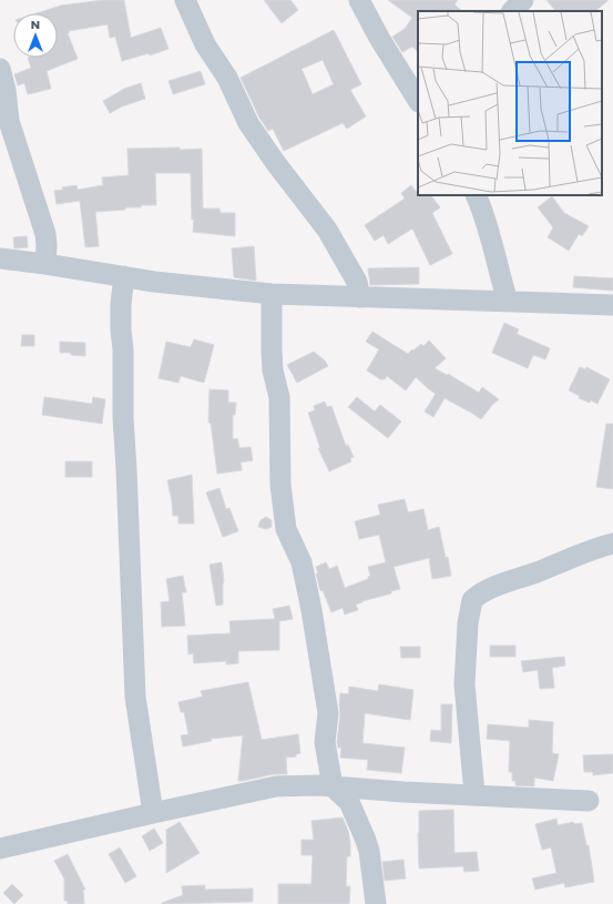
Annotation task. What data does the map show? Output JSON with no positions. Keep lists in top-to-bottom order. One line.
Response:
{"north":"top"}
